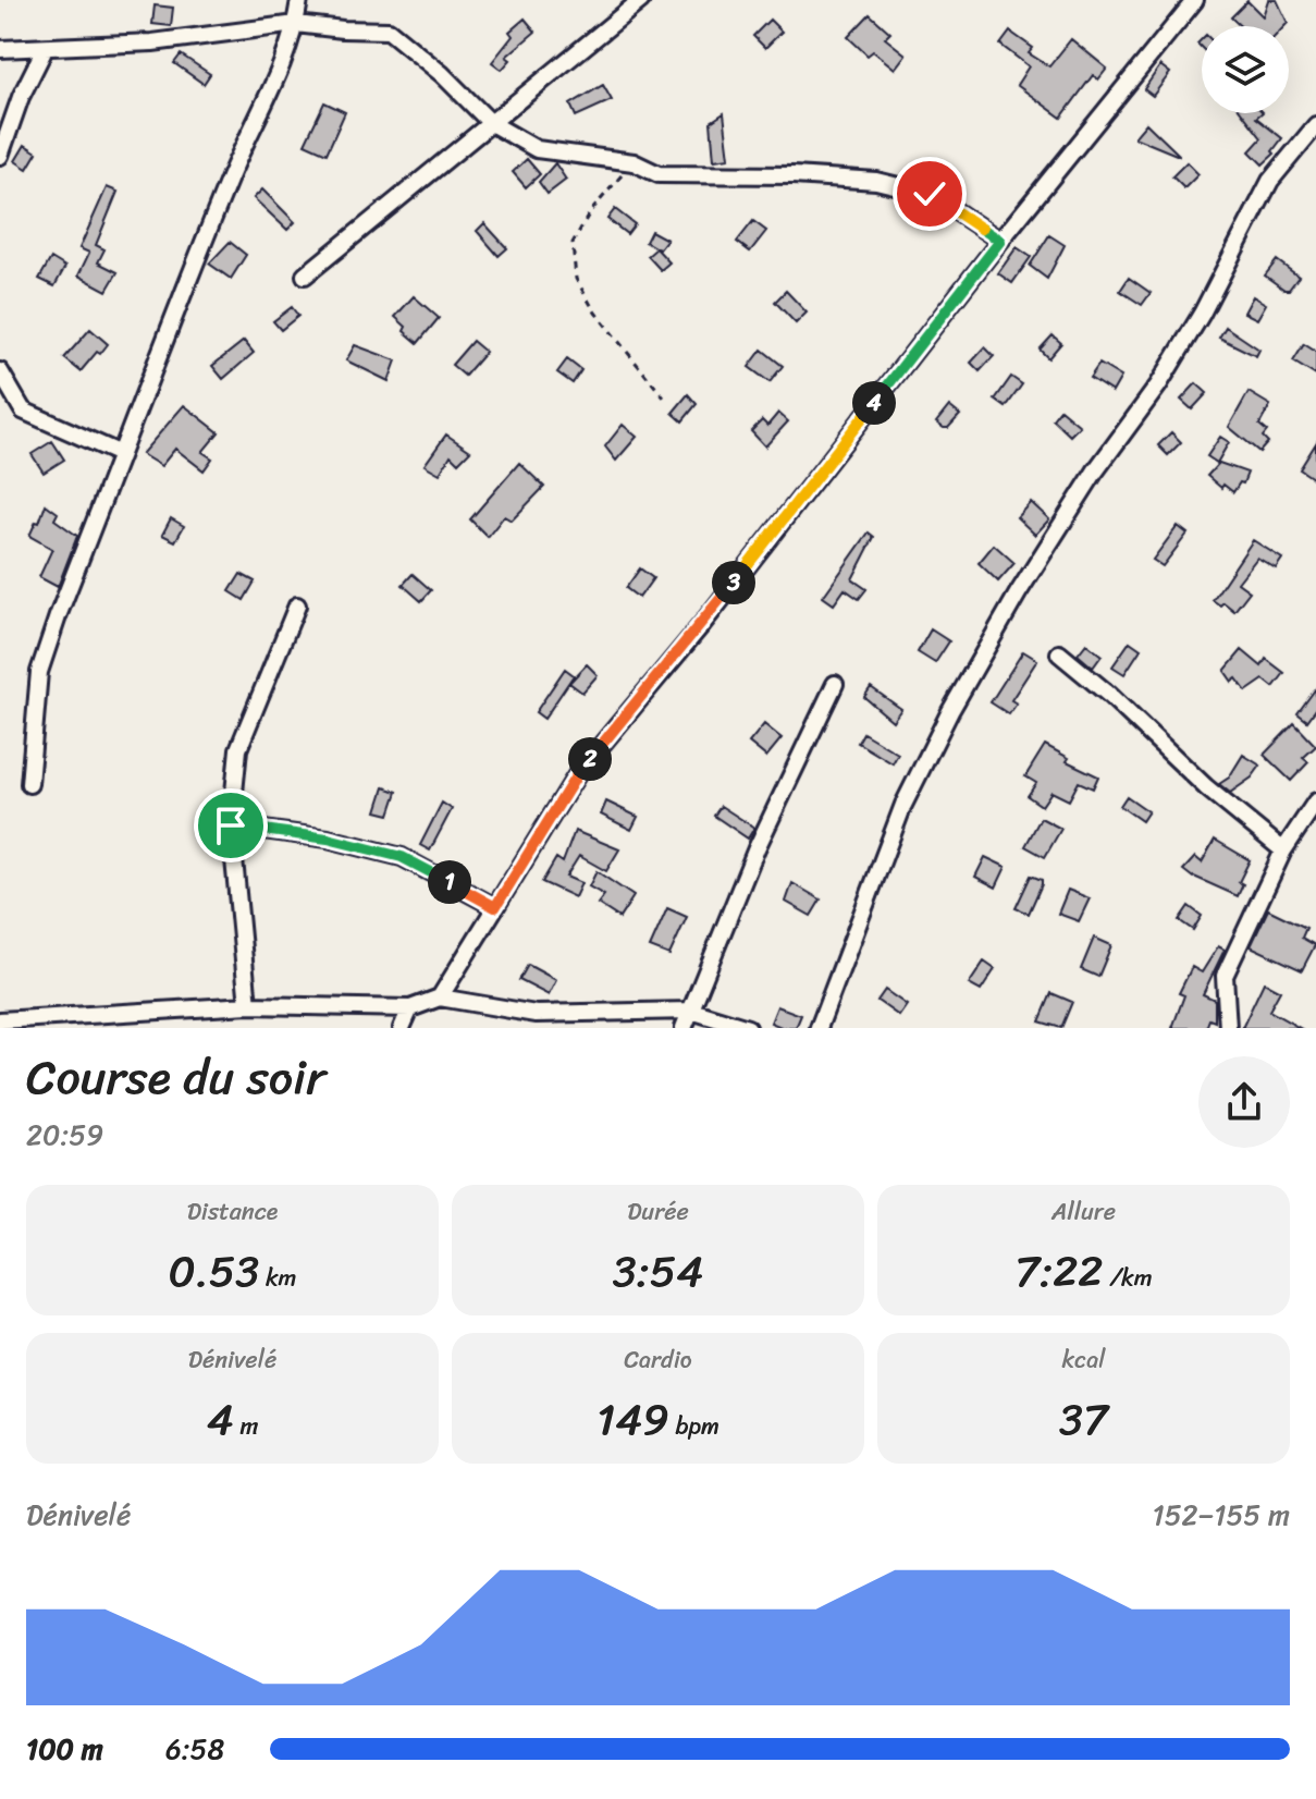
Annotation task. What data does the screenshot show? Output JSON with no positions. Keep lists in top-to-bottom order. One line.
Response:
{"page":{"pins":["4","3","2","1"],"heading":["Course du soir","20:59"],"stats":[["Distance","0.53 km"],["Durée","3:54"],["Allure","7:22 /km"],["Dénivelé","4 m"],["Cardio","149 bpm"],["kcal","37"]],"chart":["Dénivelé","152–155 m"],"list":[{"name":"100 m","note":"6:58"}]}}
